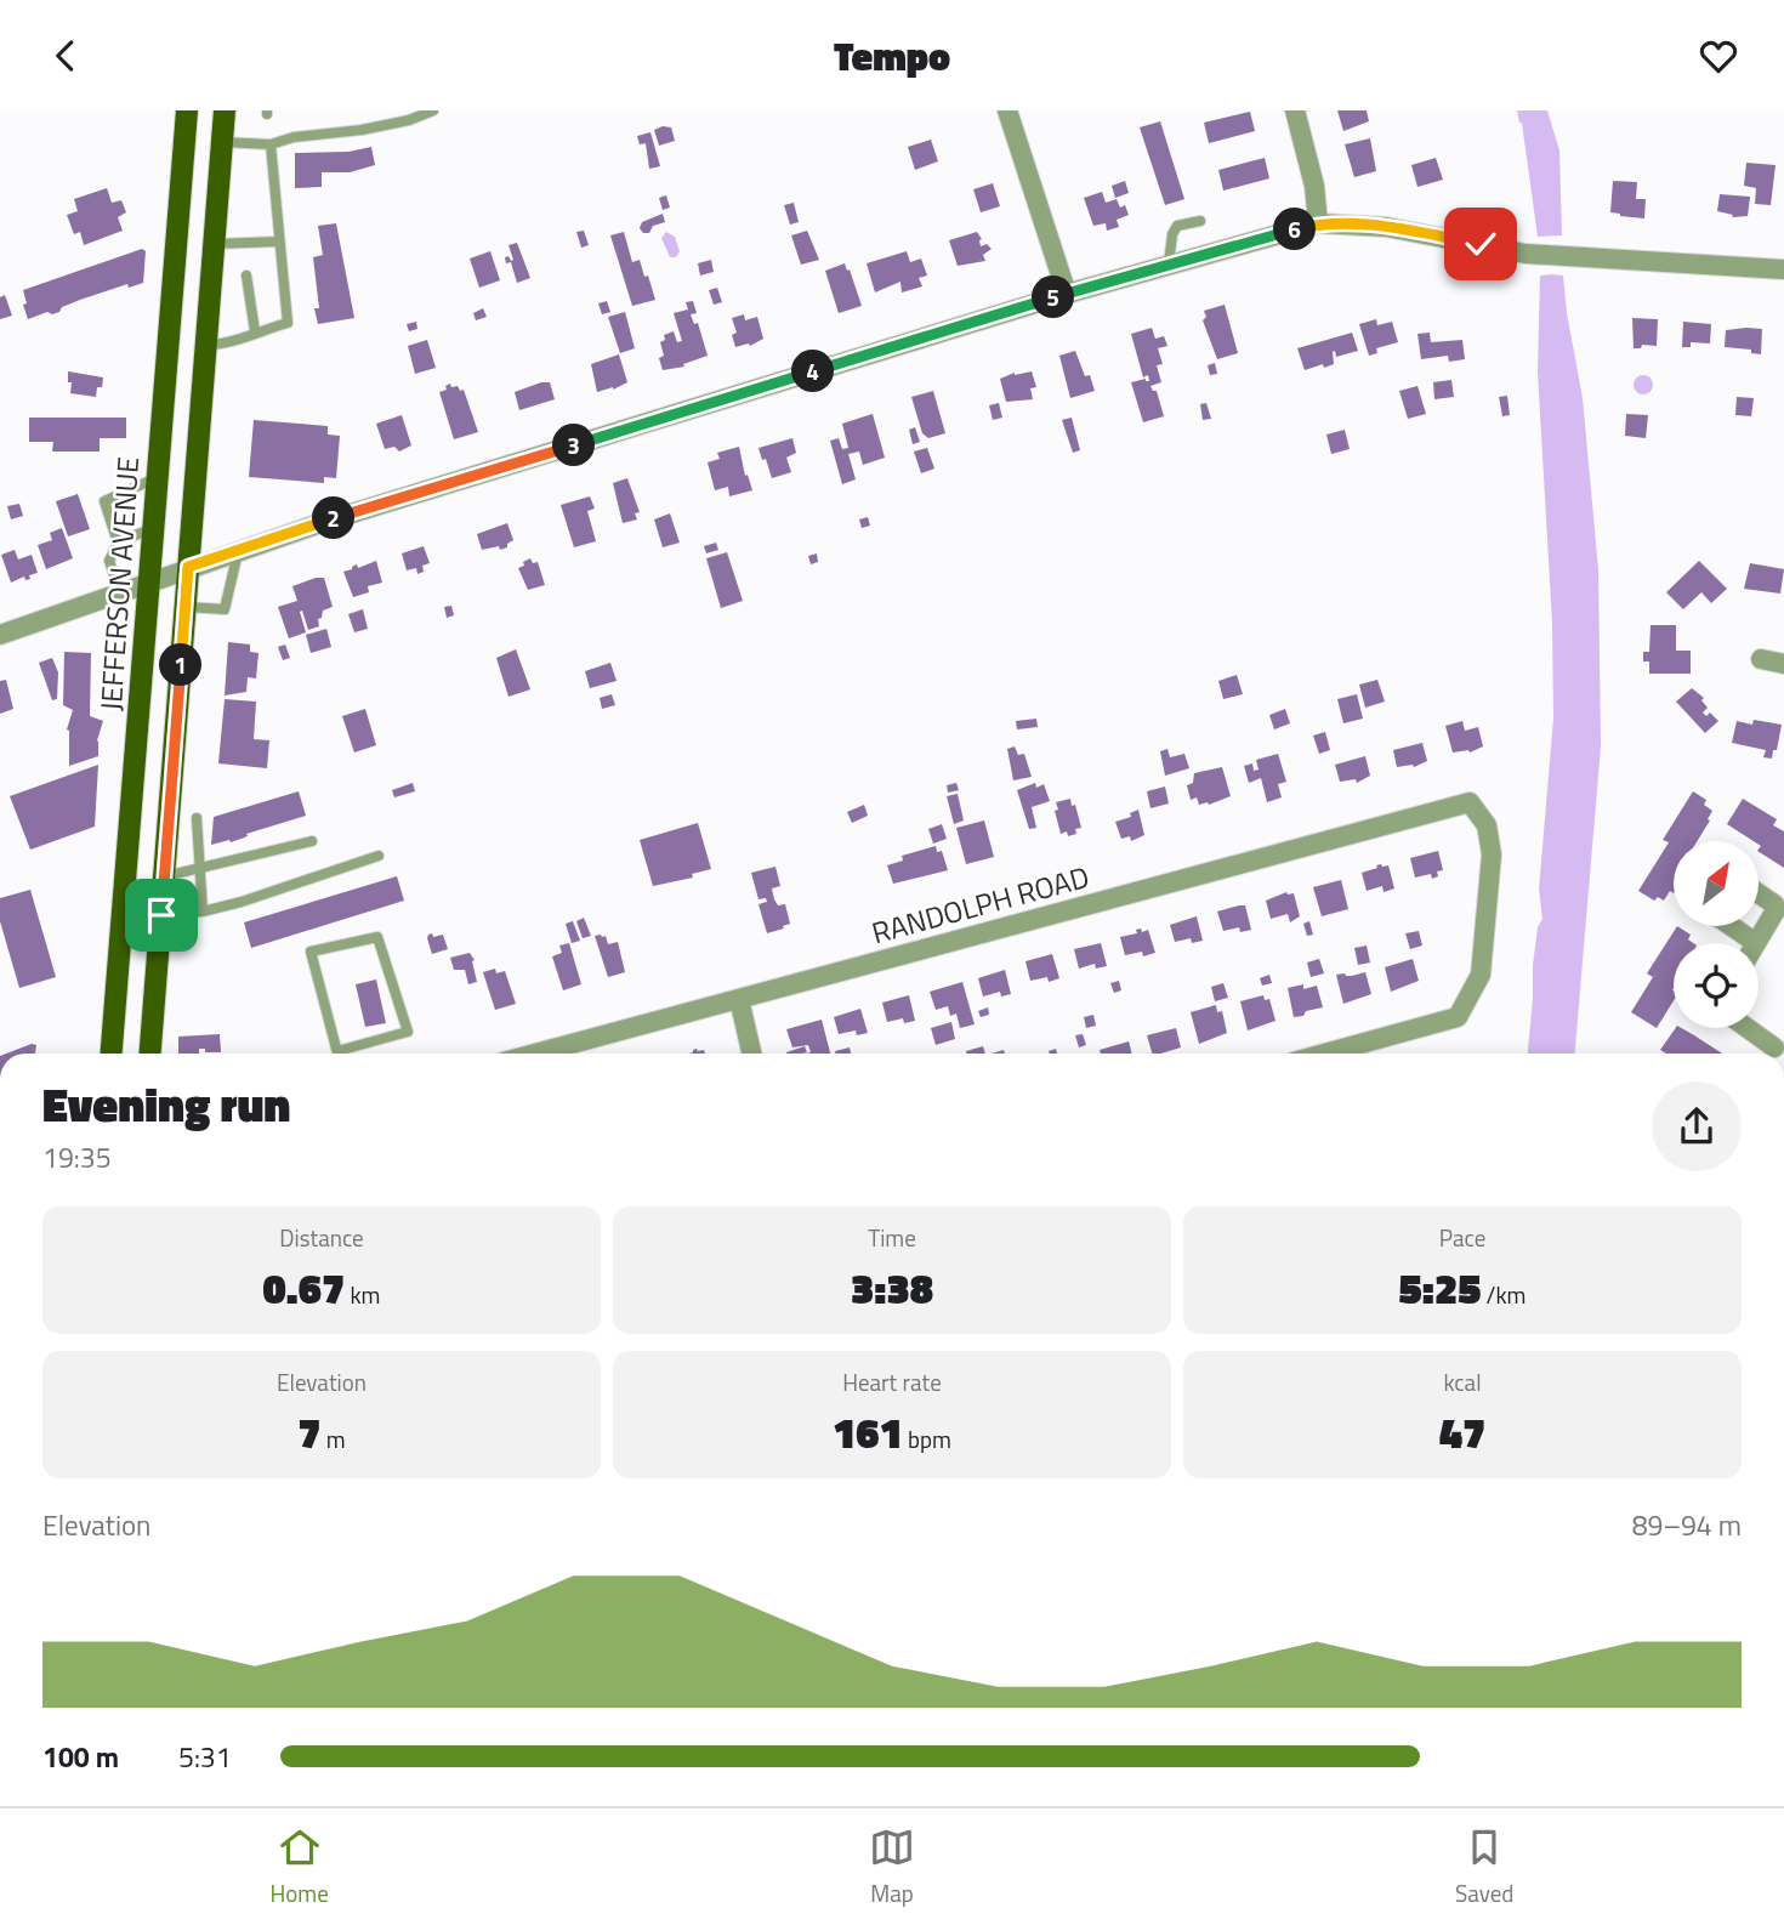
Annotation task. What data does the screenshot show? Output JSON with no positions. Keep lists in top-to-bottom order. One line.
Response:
{"streets":{"main road":["JEFFERSON AVENUE"],"street":["RANDOLPH ROAD"]},"north":"top right","page":{"header":"Tempo","pins":["6","5","4","3","2","1"],"heading":["Evening run","19:35"],"stats":[["Distance","0.67 km"],["Time","3:38"],["Pace","5:25 /km"],["Elevation","7 m"],["Heart rate","161 bpm"],["kcal","47"]],"chart":["Elevation","89–94 m"],"list":[{"name":"100 m","note":"5:31"}],"tabs":["Home","Map","Saved"]}}
